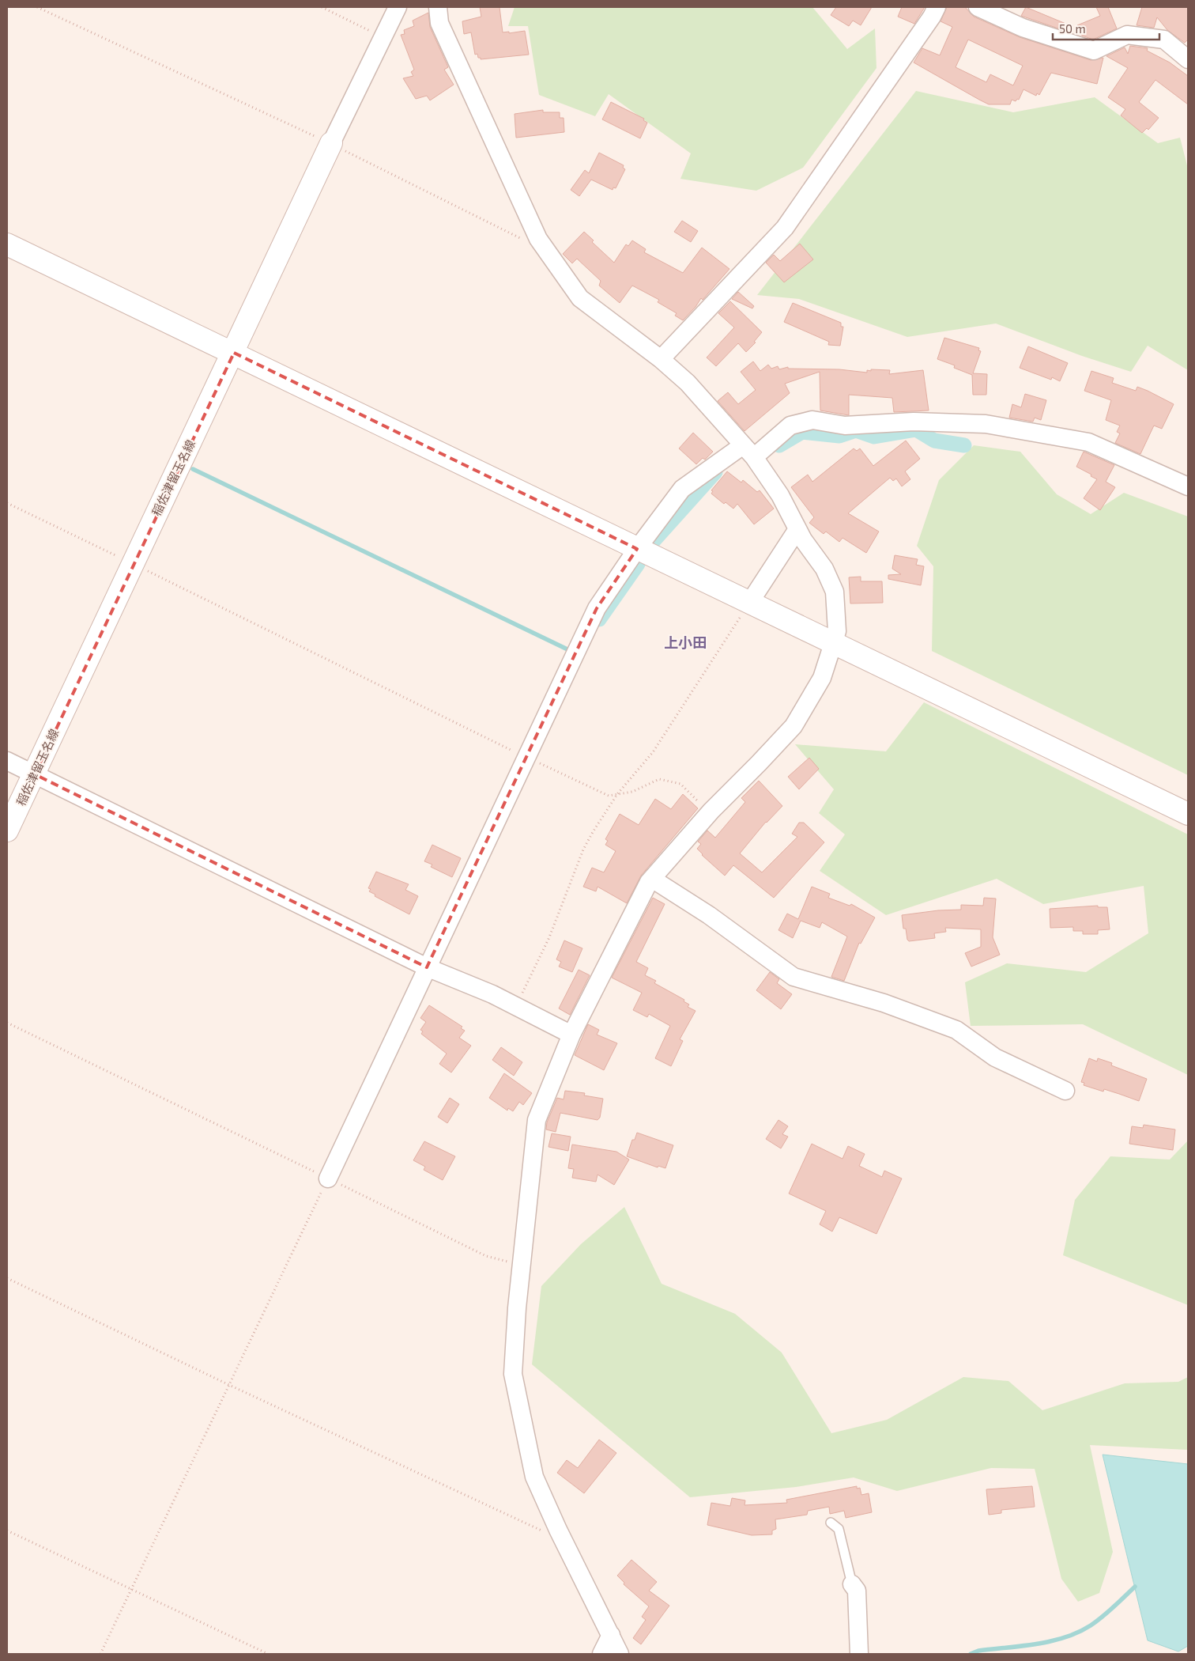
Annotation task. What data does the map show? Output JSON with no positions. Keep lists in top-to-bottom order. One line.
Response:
{"streets":{"street":["稲佐津留玉名線"]},"districts":["上小田"],"scale_bar":"50 m"}
